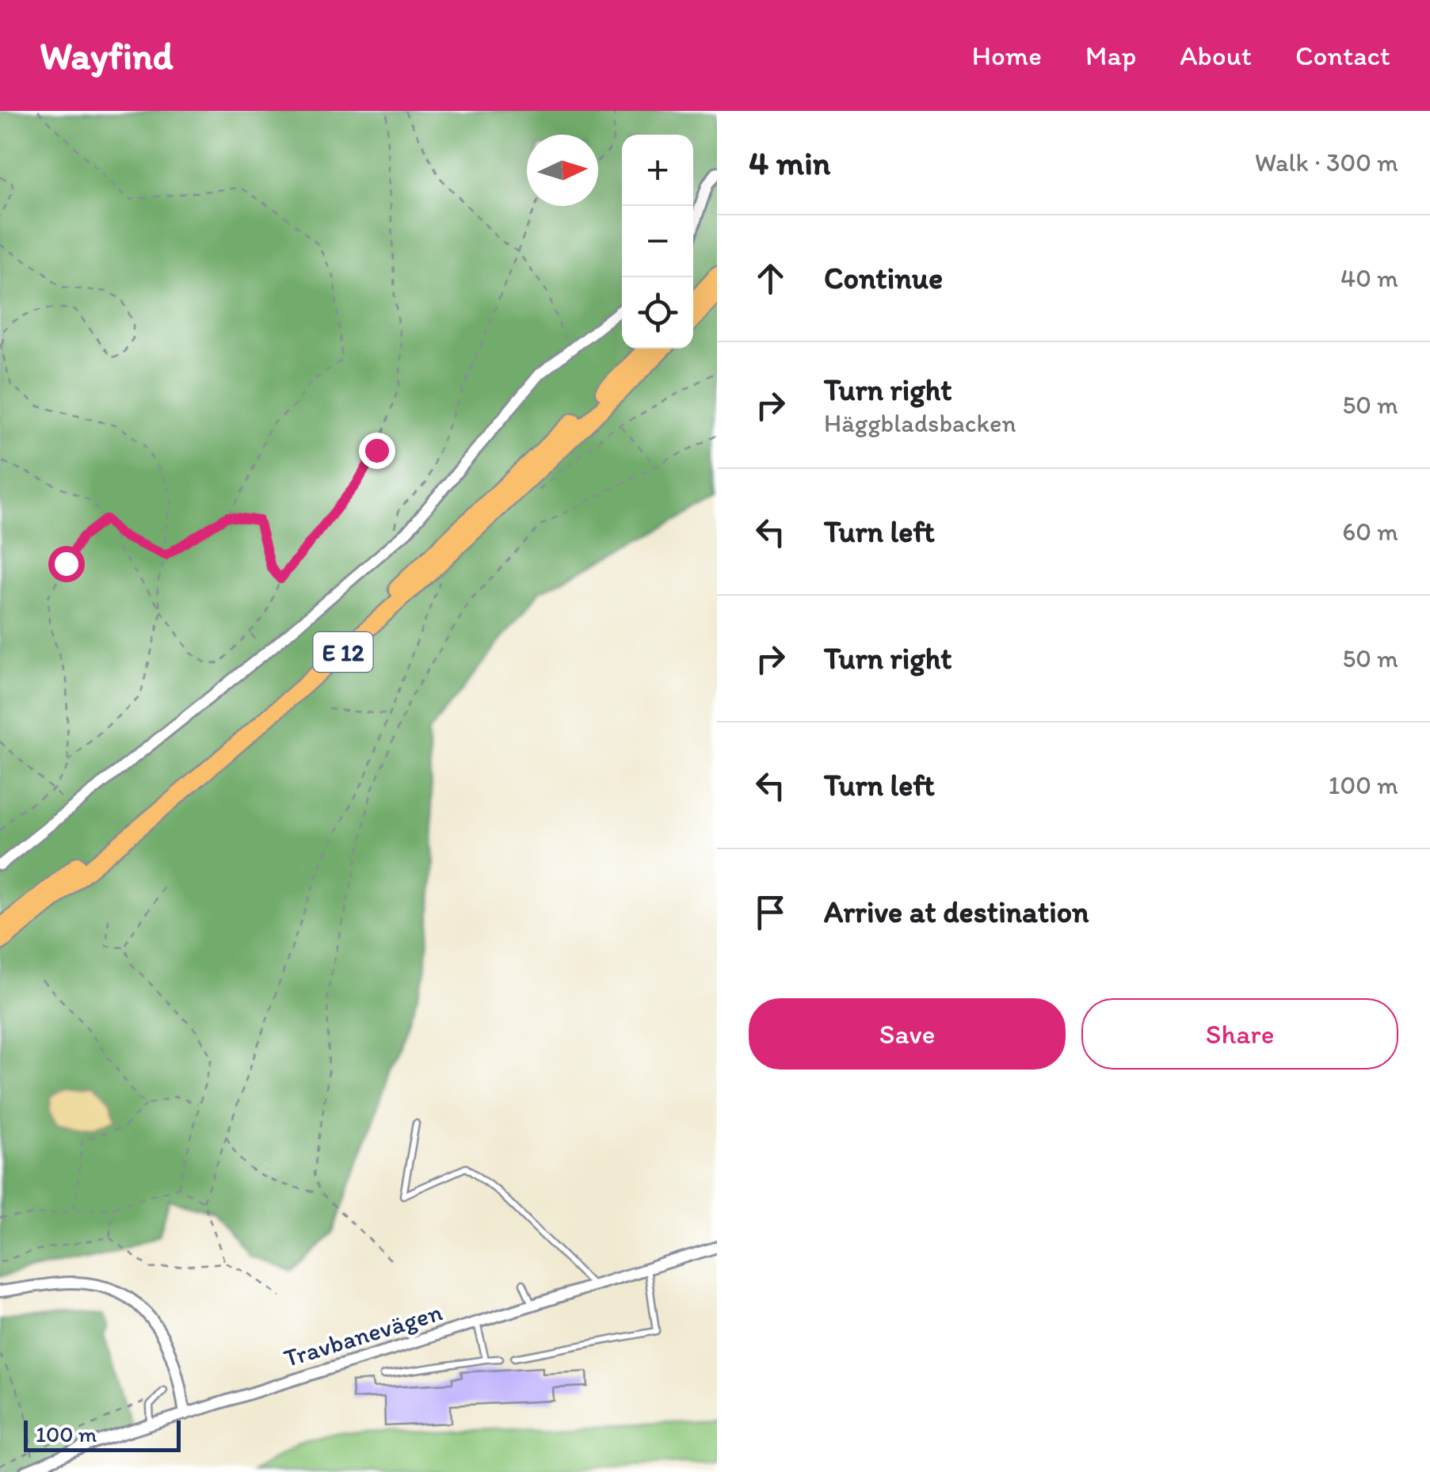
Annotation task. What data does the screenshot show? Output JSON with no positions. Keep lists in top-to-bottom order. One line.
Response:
{"streets":{"highway":["E 12"],"street":["Travbanevägen"]},"scale_bar":"100 m","north":"right","page":{"header":"Wayfind","nav":["Home","Map","About","Contact"],"heading":["4 min","Walk · 300 m"],"map_buttons":["+","−"],"list":[["Continue","40 m"],["Turn right","Häggbladsbacken","50 m"],["Turn left","60 m"],["Turn right","50 m"],["Turn left","100 m"],"Arrive at destination"],"buttons":["Save","Share"],"scale":"100 m"}}
